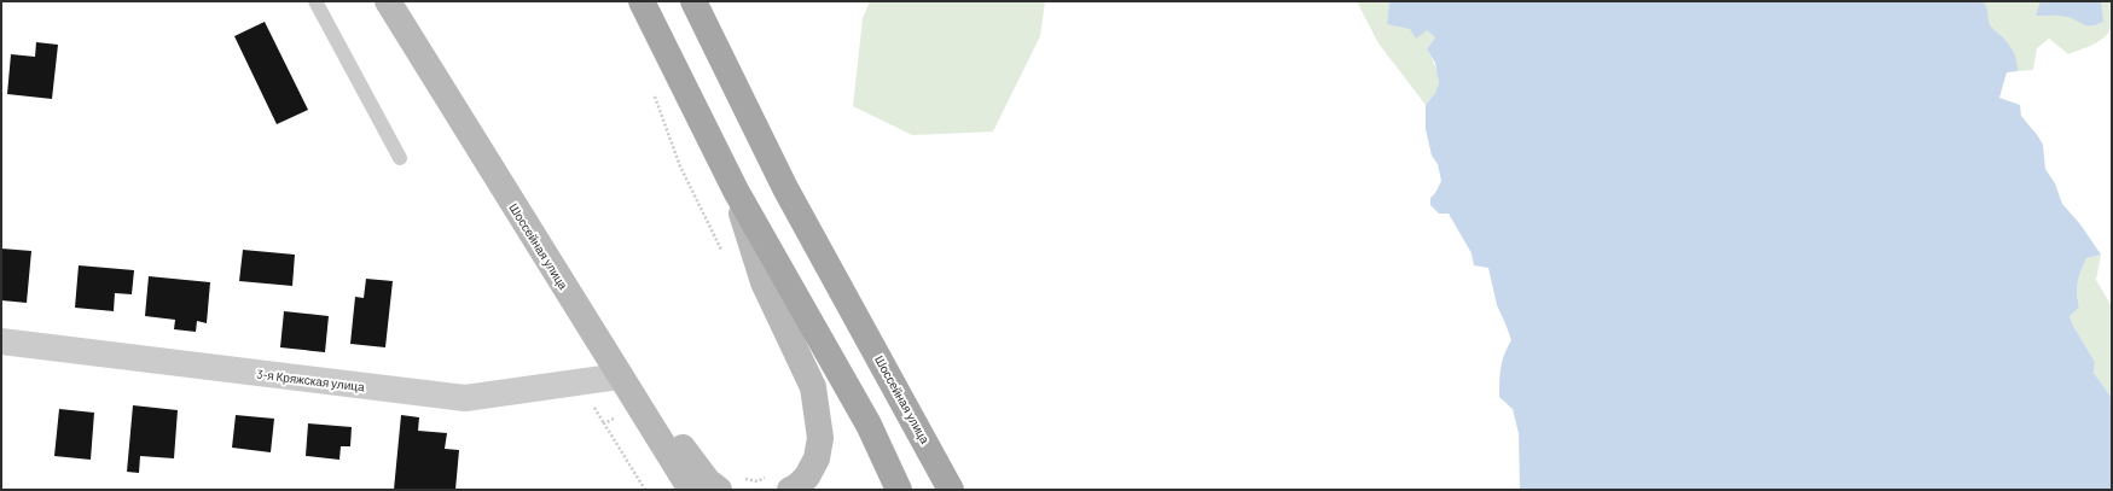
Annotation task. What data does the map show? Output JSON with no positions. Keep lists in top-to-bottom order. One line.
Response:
{"streets":{"main road":["Шоссейная улица"],"street":["3-я Кряжская улица"]},"crossings":[["Шоссейная улица","3-я Кряжская улица"]]}
